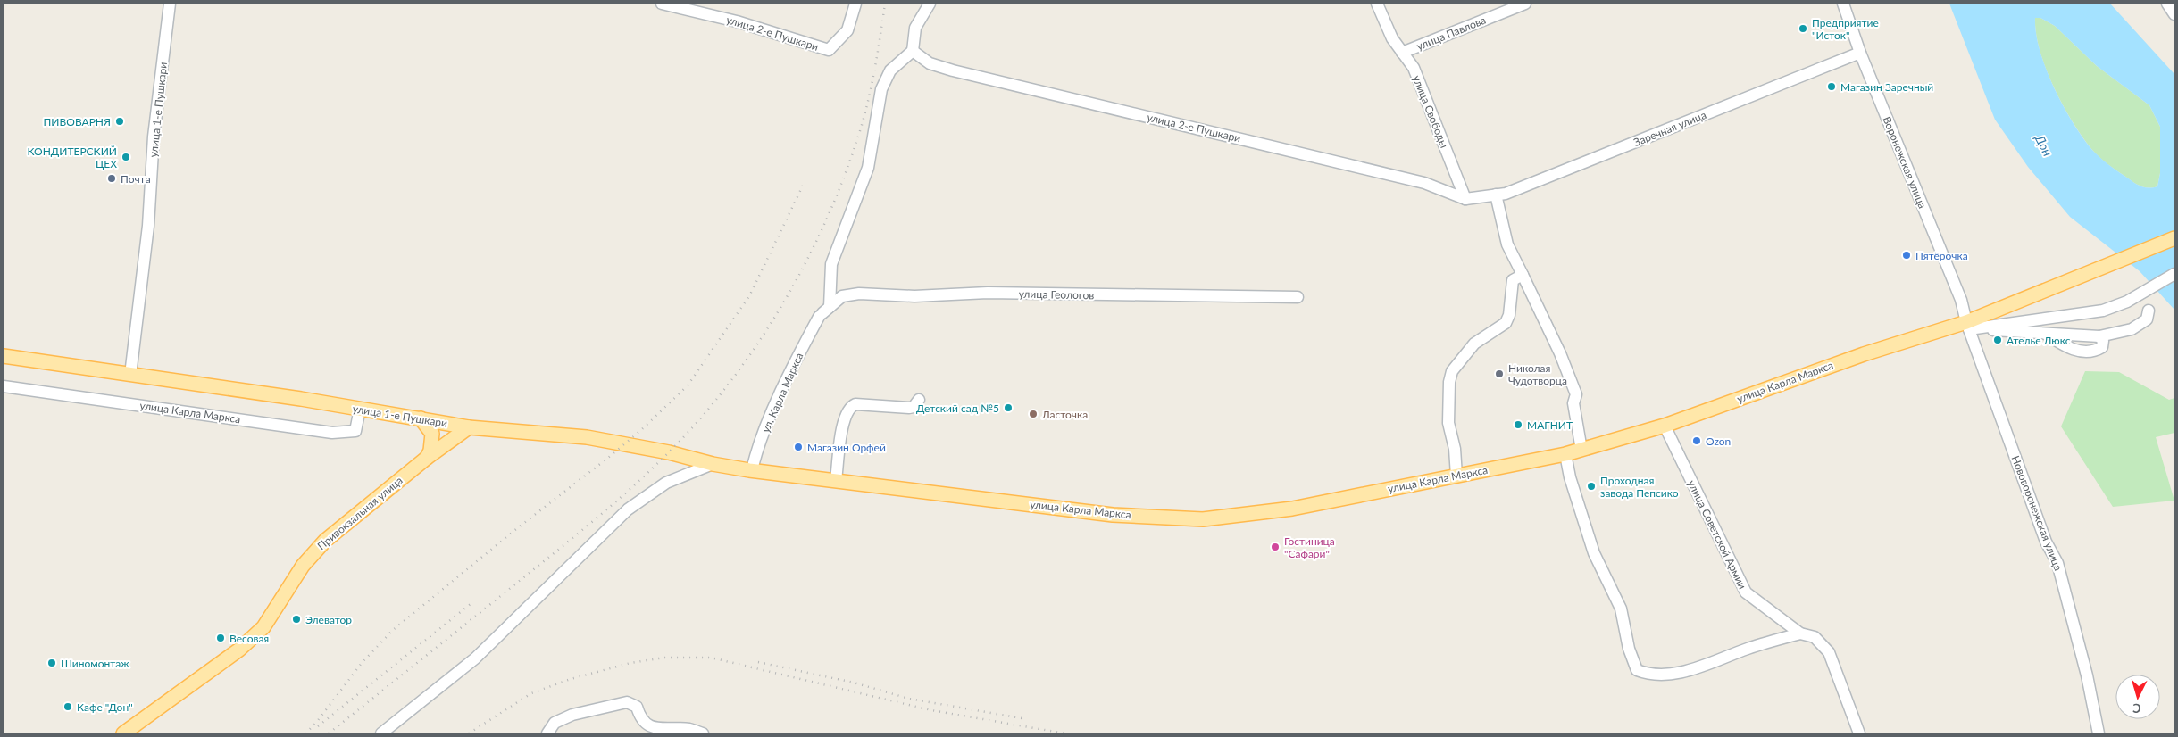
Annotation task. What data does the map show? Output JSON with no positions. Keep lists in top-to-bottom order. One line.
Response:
{"streets":{"main road":["улица 1-е Пушкари","улица Карла Маркса","Привокзальная улица"],"street":["улица 2-е Пушкари","улица Павлова","улица Свободы","Заречная улица","Воронежская улица","улица Геологов","ул. Карла Маркса","Нововоронежская улица","улица Советской Армии"]},"crossings":[["улица 2-е Пушкари","улица Свободы"],["улица 2-е Пушкари","Заречная улица"],["улица Павлова","улица Свободы"],["улица 1-е Пушкари","улица Карла Маркса"],["улица 1-е Пушкари","Привокзальная улица"],["улица Свободы","Заречная улица"],["Заречная улица","Воронежская улица"],["Воронежская улица","улица Карла Маркса"],["Воронежская улица","Нововоронежская улица"],["улица Геологов","ул. Карла Маркса"],["улица Карла Маркса","ул. Карла Маркса"],["улица Карла Маркса","Нововоронежская улица"],["улица Карла Маркса","улица Советской Армии"]],"water":["Дон"],"places":["Предприятие \"Исток\"","Магазин Заречный","ПИВОВАРНЯ","КОНДИТЕРСКИЙ ЦЕХ","Почта","Пятёрочка","Ателье Люкс","Николая Чудотворца","Детский сад №5","Ласточка","МАГНИТ","Ozon","Магазин Орфей","Проходная завода Пепсико","Гостиница \"Сафари\"","Элеватор","Весовая","Шиномонтаж","Кафе \"Дон\""],"north":"bottom"}
